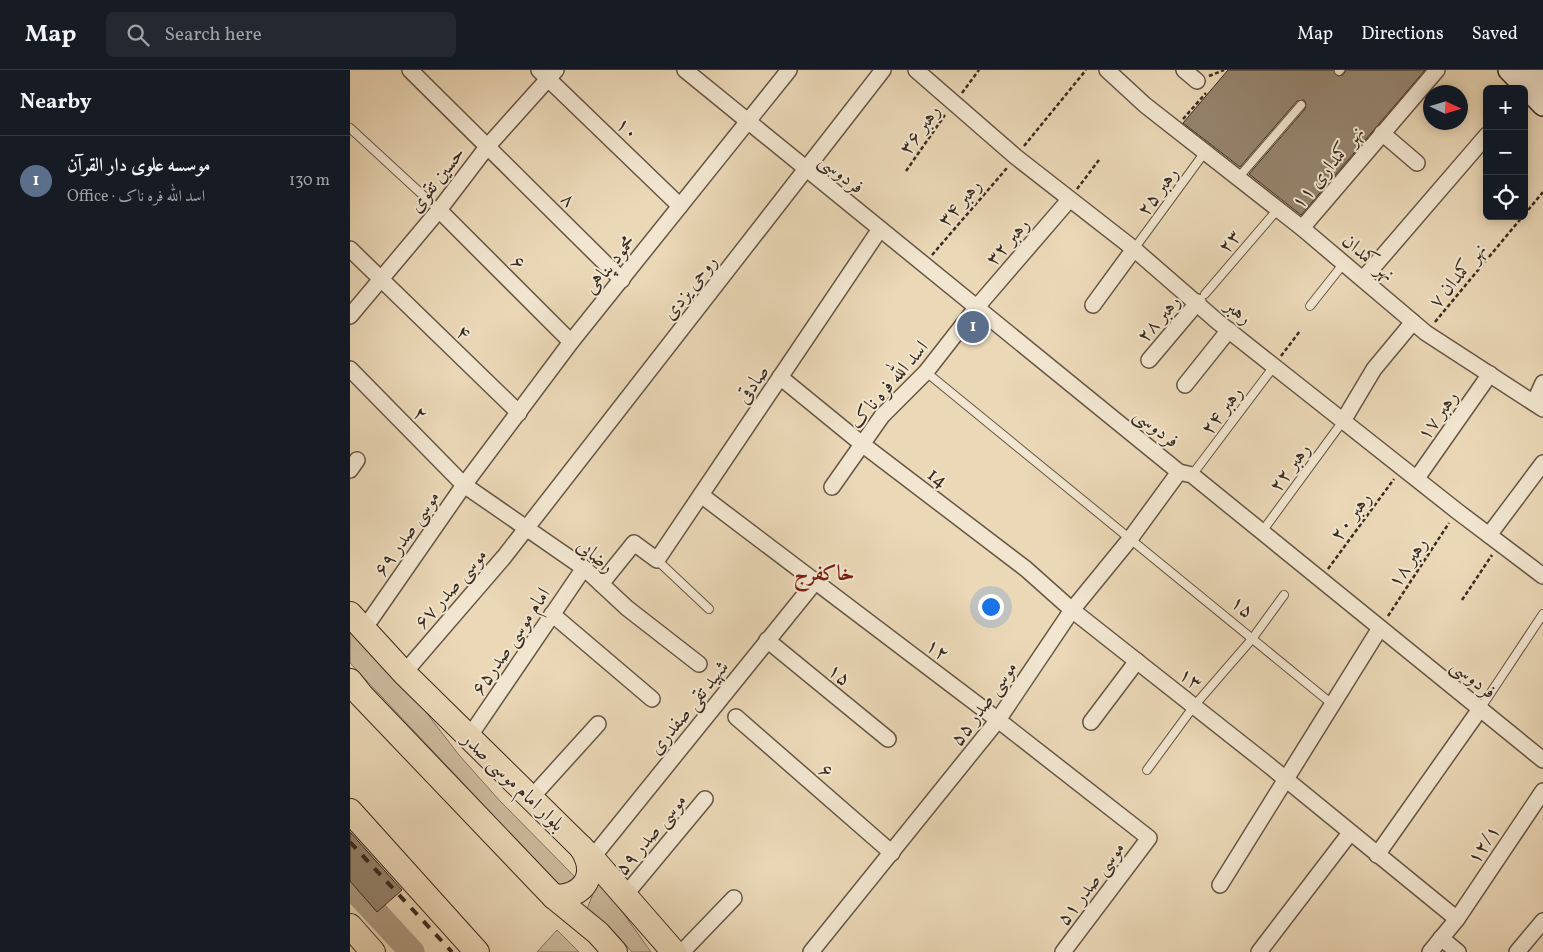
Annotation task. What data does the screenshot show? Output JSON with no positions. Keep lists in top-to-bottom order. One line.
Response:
{"streets":{"main road":["بلوار امام موسی صدر"],"street":["۱۰","نهر کمداری ۱۱","فردوسی","حسین تقوی","۸","رهبر ۳۲","نهر کمدان","۶","محمود پناهی","روحی یزدی","رهبر","رهبر ۲۸","۴","صادقی","اسد الله فره ناک","۲","رهبر ۱۷","14","موسی صدر ۶۹","رضایی","موسی صدر ۶۷","۱۵","امام موسی صدر۶۵","۱۲","۱۳","موسی صدر ۵۵","شهید تقی صفدری","موسی صدر ۵۹","۱۲/۱","موسی صدر ۵۱"],"lane":["رهبر ۲۵","۲۳","رهبر ۲۴","رهبر ۲۲"],"path":["رهبر ۳۶","رهبر ۳۴","نهر کمدان ۷","رهبر ۲۰","رهبر ۱۸"]},"crossings":[["۱۰","حسین تقوی"],["۱۰","محمود پناهی"],["رهبر ۳۶","رهبر"],["نهر کمداری ۱۱","نهر کمدان"],["فردوسی","رهبر ۳۴"],["فردوسی","رهبر ۳۲"],["فردوسی","محمود پناهی"],["فردوسی","روحی یزدی"],["فردوسی","صادقی"],["فردوسی","اسد الله فره ناک"],["فردوسی","رهبر ۲۴"],["فردوسی","رهبر ۲۲"],["فردوسی","رهبر ۲۰"],["فردوسی","رهبر ۱۸"],["فردوسی","موسی صدر ۵۵"],["حسین تقوی","۸"],["حسین تقوی","۶"],["حسین تقوی","۴"],["رهبر ۲۵","نهر کمدان"],["رهبر ۲۵","رهبر"],["۸","محمود پناهی"],["رهبر ۳۴","رهبر"],["رهبر ۳۲","رهبر"],["رهبر ۳۲","اسد الله فره ناک"],["۲۳","نهر کمدان"],["۲۳","رهبر"],["۲۳","رهبر ۲۸"],["نهر کمدان","نهر کمدان ۷"],["نهر کمدان","رهبر ۱۷"],["۶","محمود پناهی"],["۶","موسی صدر ۵۵"],["محمود پناهی","۴"],["محمود پناهی","۲"],["محمود پناهی","موسی صدر ۶۹"],["محمود پناهی","رضایی"],["روحی یزدی","رضایی"],["روحی یزدی","موسی صدر ۶۷"],["رهبر","رهبر ۲۸"],["رهبر","رهبر ۲۴"],["رهبر","رهبر ۱۷"],["رهبر","رهبر ۲۲"],["رهبر","رهبر ۲۰"],["رهبر","رهبر ۱۸"],["صادقی","14"],["صادقی","۱۲"],["اسد الله فره ناک","14"],["اسد الله فره ناک","۱۵"],["رهبر ۲۴","موسی صدر ۵۵"],["۲","موسی صدر ۶۹"],["۲","رضایی"],["14","۱۳"],["14","موسی صدر ۵۵"],["موسی صدر ۶۹","رضایی"],["موسی صدر ۶۹","بلوار امام موسی صدر"],["رضایی","موسی صدر ۶۷"],["رضایی","امام موسی صدر۶۵"],["موسی صدر ۶۷","بلوار امام موسی صدر"],["۱۵","موسی صدر ۵۵"],["۱۵","شهید تقی صفدری"],["امام موسی صدر۶۵","بلوار امام موسی صدر"],["۱۲","موسی صدر ۵۵"],["۱۲","شهید تقی صفدری"],["۱۲","موسی صدر ۵۱"],["۱۳","موسی صدر ۵۵"],["۱۳","۱۲/۱"],["شهید تقی صفدری","بلوار امام موسی صدر"],["بلوار امام موسی صدر","موسی صدر ۵۹"]],"districts":["خاکفرج"],"north":"right","page":{"header":"Map","search":"Search here","nav":["Map","Directions","Saved"],"heading":"Nearby","map_buttons":["+","−"],"list":[{"mark":"1","name":"موسسه علوی دار القرآن","note":"Office · اسد الله فره ناک","value":"130 m"}],"pins":"1"}}
